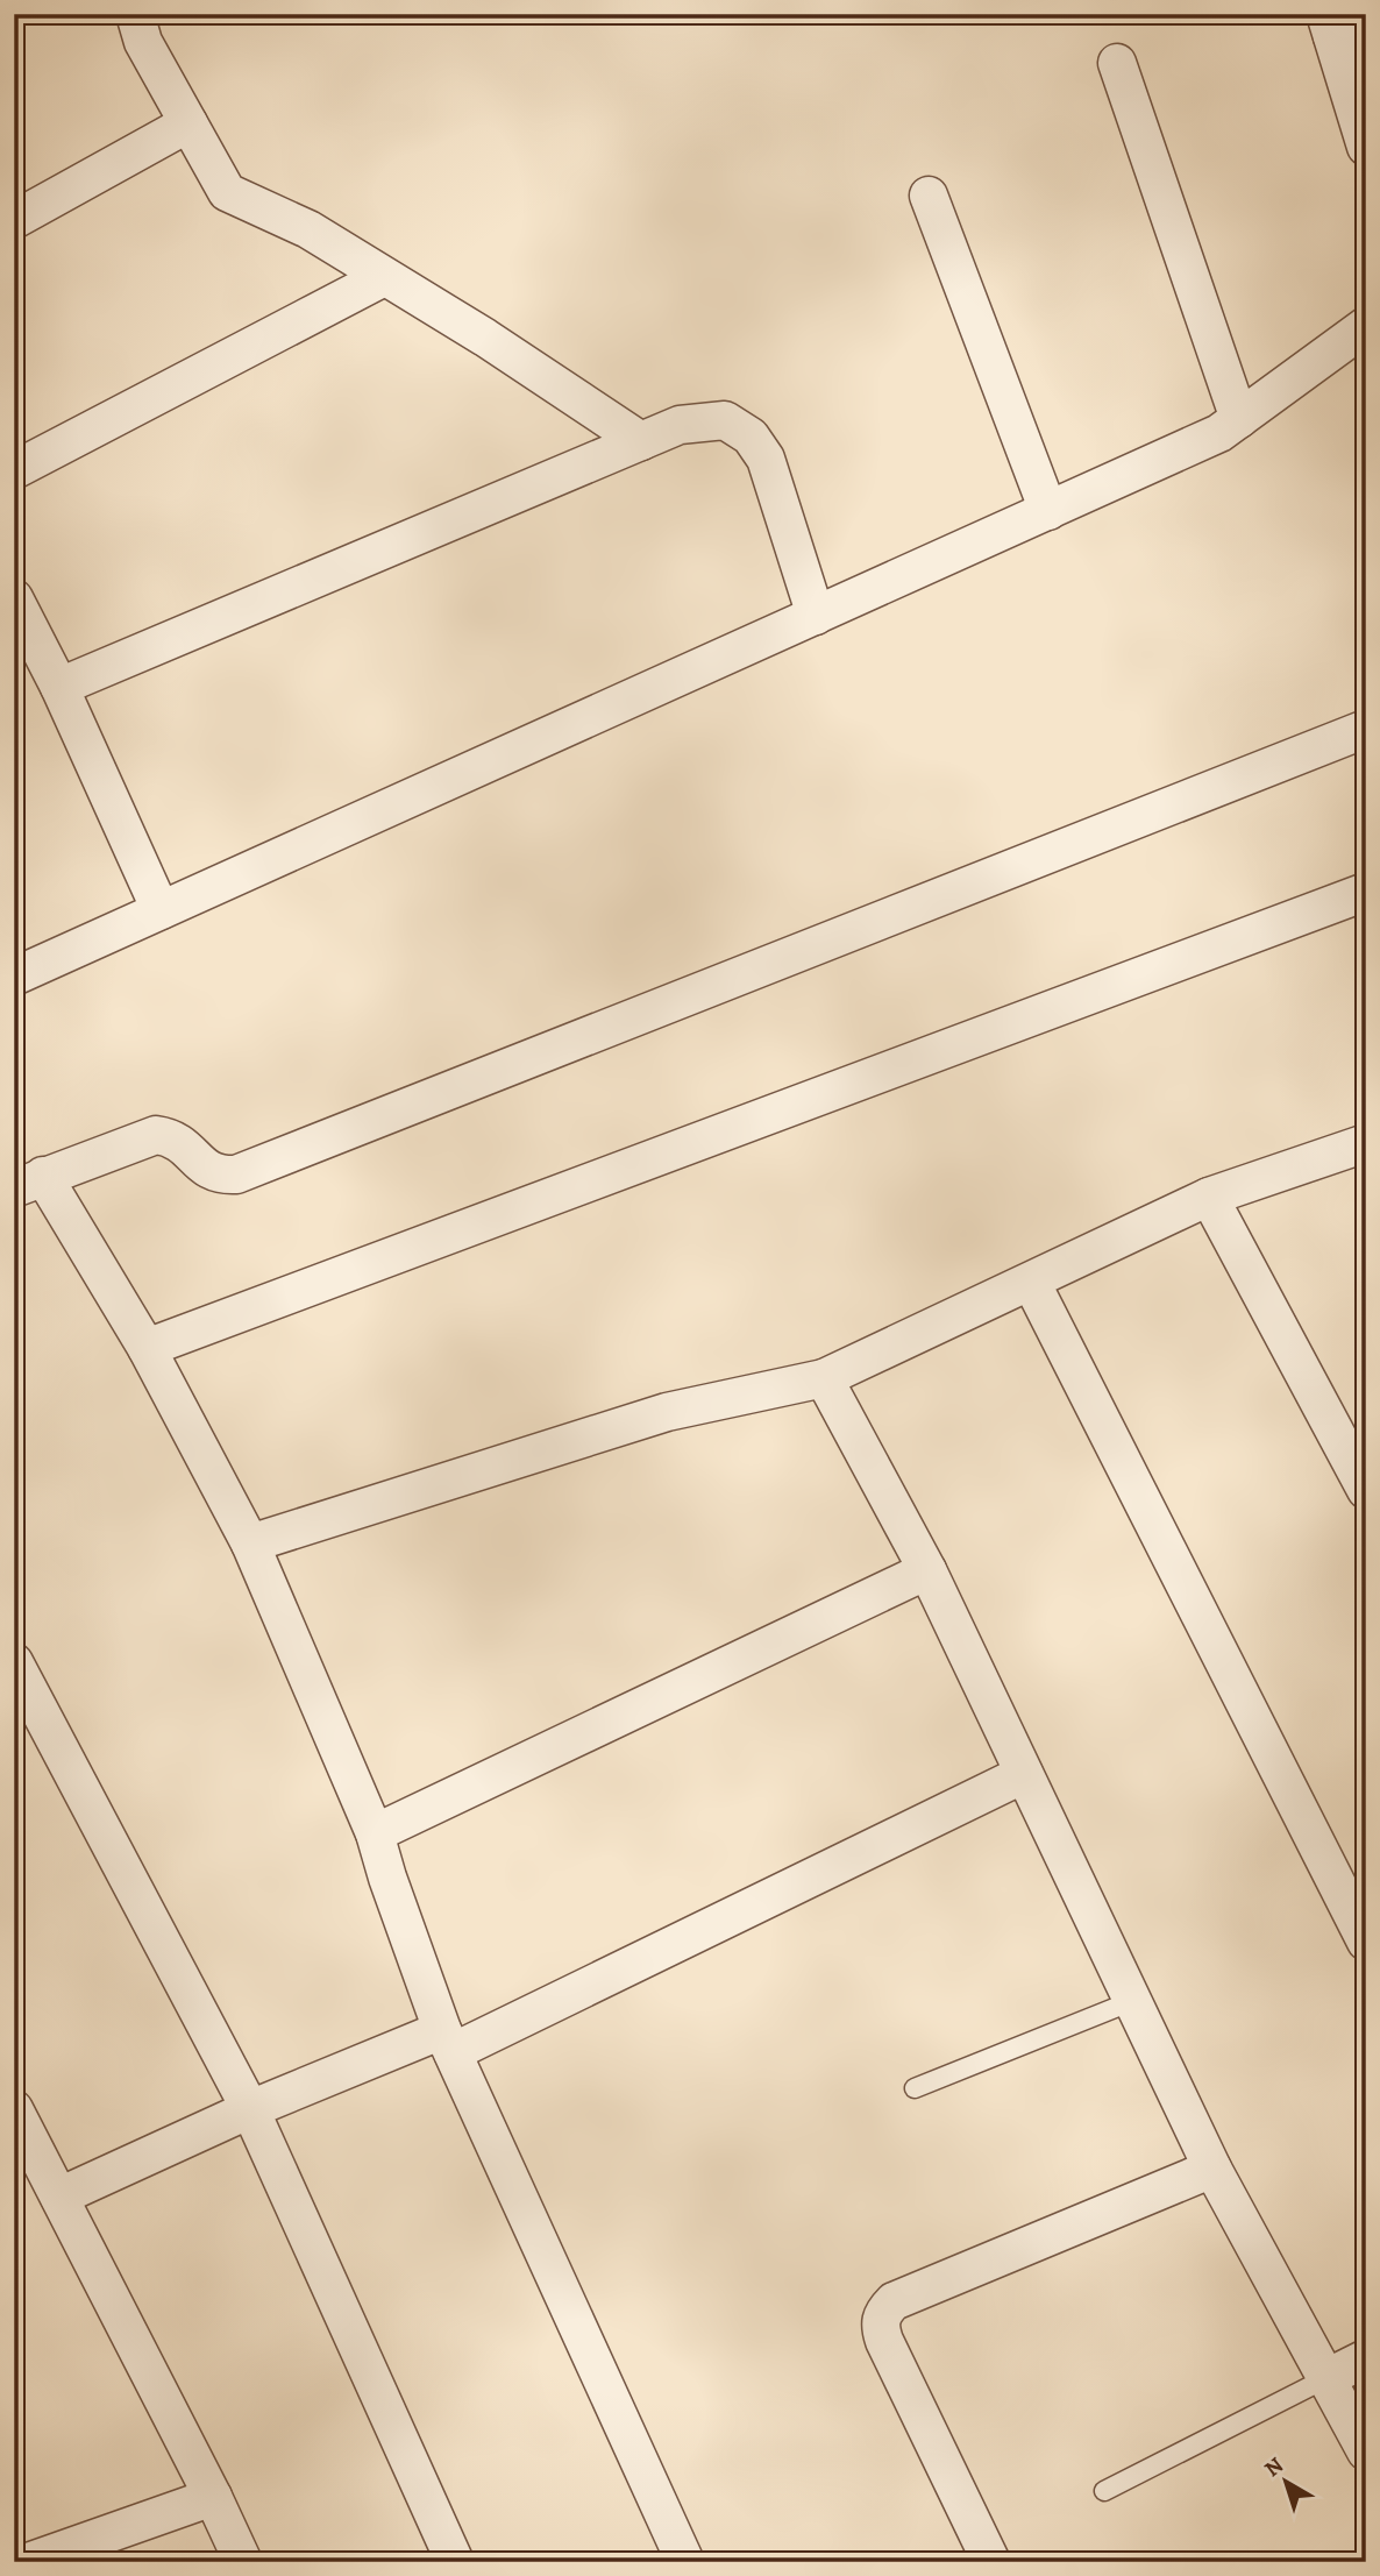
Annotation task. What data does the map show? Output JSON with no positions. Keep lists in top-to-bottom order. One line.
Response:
{"north":"top left"}
